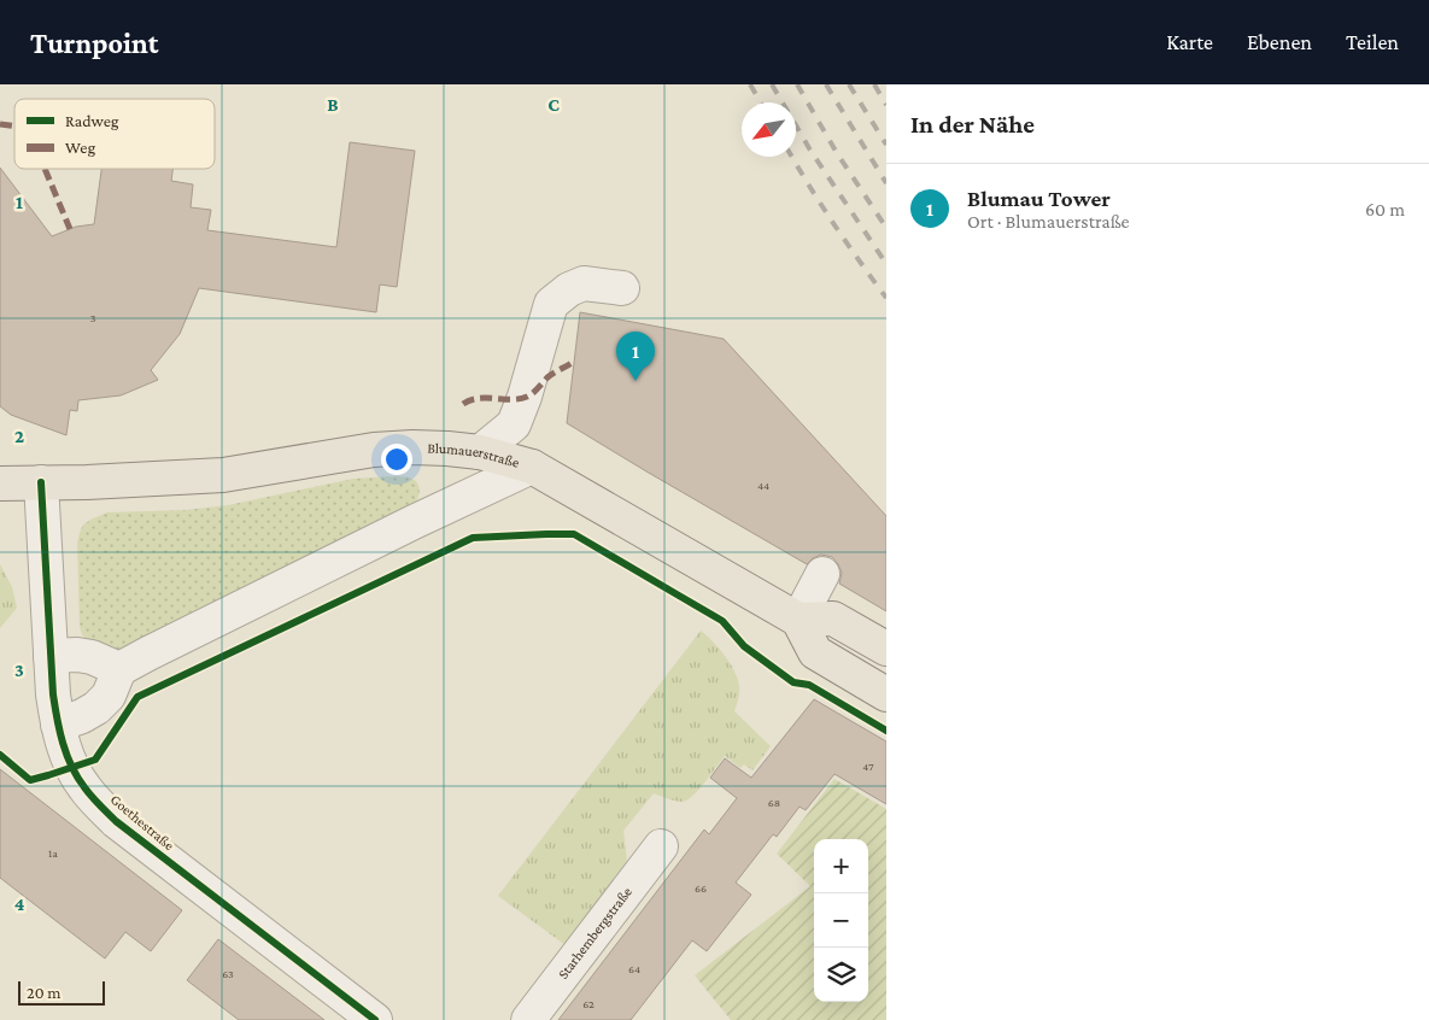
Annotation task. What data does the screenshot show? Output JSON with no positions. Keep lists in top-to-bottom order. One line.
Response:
{"streets":{"main road":["Blumauerstraße"],"street":["Goethestraße","Starhembergstraße"]},"crossings":[["Blumauerstraße","Goethestraße"]],"house_numbers":["3","44","47","68","1a","66","64","63","62"],"legend":["Radweg","Weg"],"scale_bar":"20 m","north":"bottom left","page":{"header":"Turnpoint","nav":["Karte","Ebenen","Teilen"],"heading":"In der Nähe","list":[{"mark":"1","name":"Blumau Tower","note":"Ort · Blumauerstraße","value":"60 m"}],"pins":"1","map_buttons":["+","−"],"scale":"20 m"},"grid":{"columns":["B","C"],"rows":["1","2","3","4"]}}
